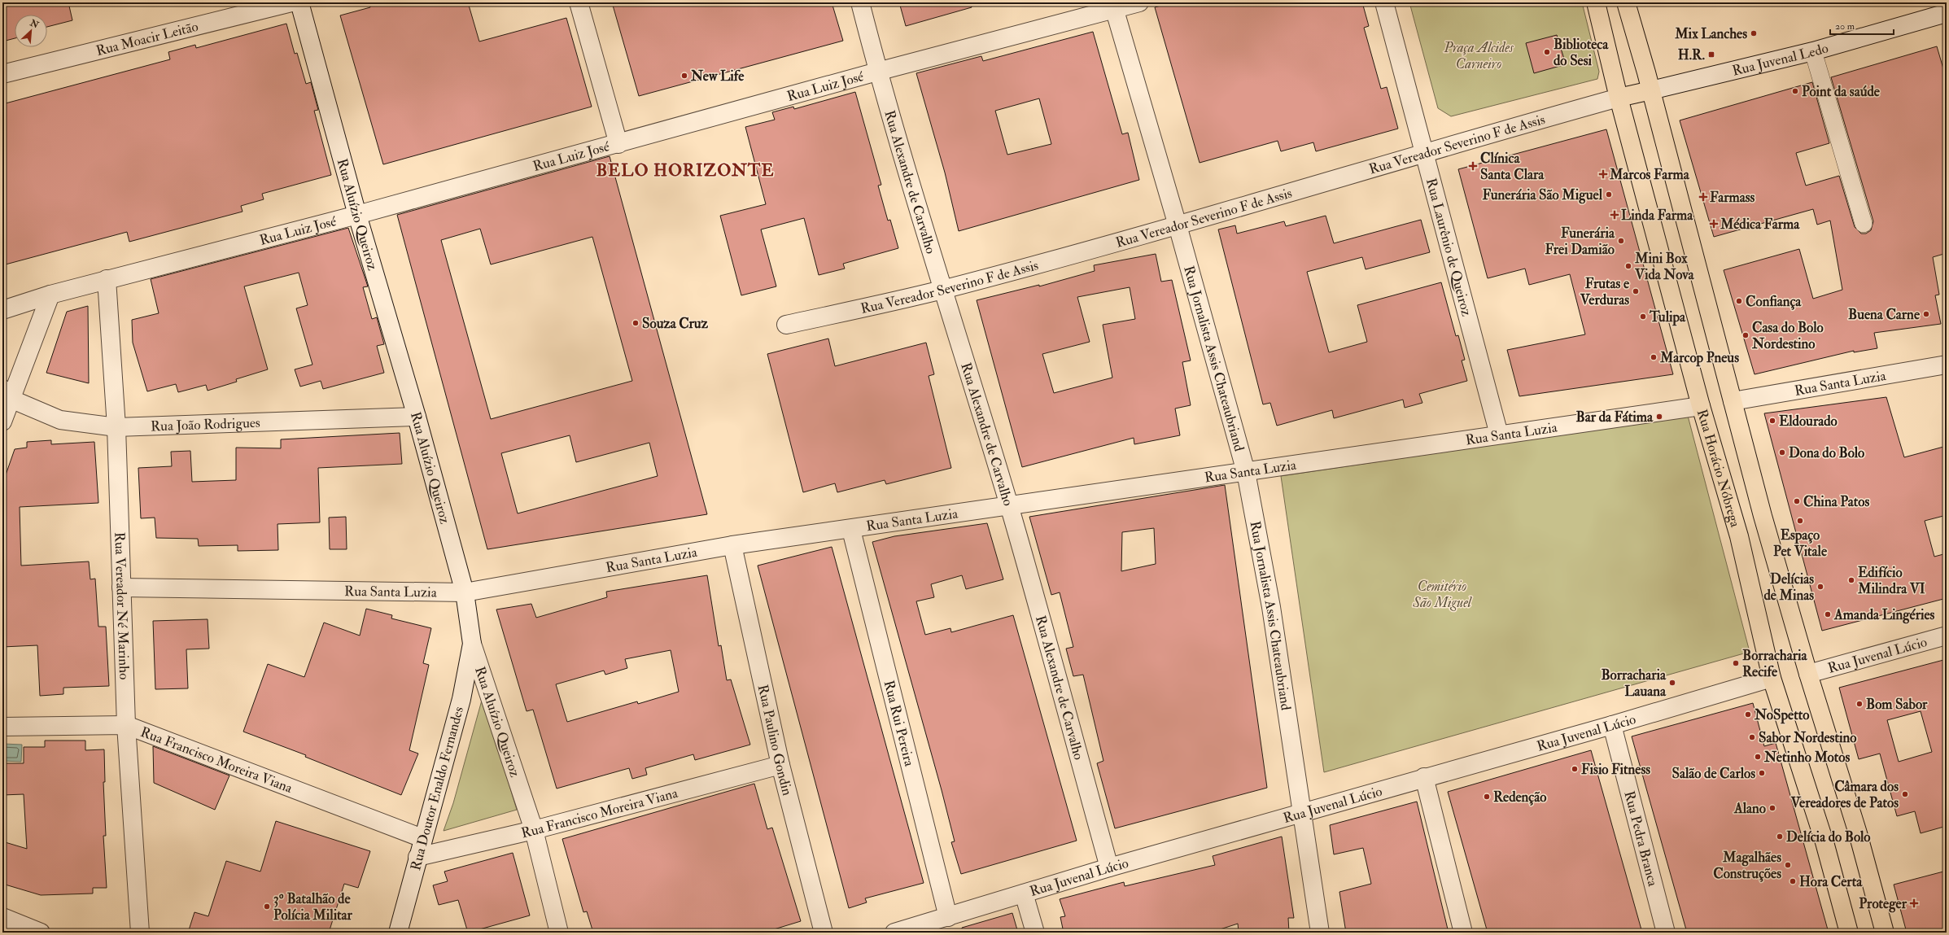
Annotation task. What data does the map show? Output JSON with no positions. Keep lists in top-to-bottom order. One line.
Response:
{"streets":{"main road":["Rua Horácio Nóbrega"],"street":["Rua Moacir Leitão","Rua Juvenal Ledo","Rua Luiz José","Rua Vereador Severino F de Assis","Rua Alexandre de Carvalho","Rua Aluízio Queiroz","Rua Laurênio de Queiroz","Rua Jornalista Assis Chateaubriand","Rua Santa Luzia","Rua João Rodrigues","Rua Vereador Né Marinho","Rua Juvenal Lúcio","Rua Rui Pereira","Rua Paulino Gondin","Rua Francisco Moreira Viana","Rua Doutor Enaldo Fernandes","Rua Pedra Branca"]},"crossings":[["Rua Juvenal Ledo","Rua Horácio Nóbrega"],["Rua Luiz José","Rua Alexandre de Carvalho"],["Rua Luiz José","Rua Aluízio Queiroz"],["Rua Luiz José","Rua Jornalista Assis Chateaubriand"],["Rua Luiz José","Rua Vereador Né Marinho"],["Rua Vereador Severino F de Assis","Rua Alexandre de Carvalho"],["Rua Vereador Severino F de Assis","Rua Laurênio de Queiroz"],["Rua Vereador Severino F de Assis","Rua Jornalista Assis Chateaubriand"],["Rua Vereador Severino F de Assis","Rua Horácio Nóbrega"],["Rua Alexandre de Carvalho","Rua Santa Luzia"],["Rua Alexandre de Carvalho","Rua Juvenal Lúcio"],["Rua Aluízio Queiroz","Rua Santa Luzia"],["Rua Aluízio Queiroz","Rua João Rodrigues"],["Rua Aluízio Queiroz","Rua Francisco Moreira Viana"],["Rua Aluízio Queiroz","Rua Doutor Enaldo Fernandes"],["Rua Laurênio de Queiroz","Rua Santa Luzia"],["Rua Jornalista Assis Chateaubriand","Rua Santa Luzia"],["Rua Jornalista Assis Chateaubriand","Rua Juvenal Lúcio"],["Rua Santa Luzia","Rua Horácio Nóbrega"],["Rua Santa Luzia","Rua Vereador Né Marinho"],["Rua Santa Luzia","Rua Rui Pereira"],["Rua Santa Luzia","Rua Paulino Gondin"],["Rua João Rodrigues","Rua Vereador Né Marinho"],["Rua Horácio Nóbrega","Rua Juvenal Lúcio"],["Rua Vereador Né Marinho","Rua Francisco Moreira Viana"],["Rua Juvenal Lúcio","Rua Rui Pereira"],["Rua Juvenal Lúcio","Rua Pedra Branca"],["Rua Paulino Gondin","Rua Francisco Moreira Viana"],["Rua Francisco Moreira Viana","Rua Doutor Enaldo Fernandes"]],"districts":["BELO HORIZONTE"],"parks":["Praça Alcides Carneiro","Cemitério São Miguel"],"places":{"other":["Mix Lanches","Biblioteca do Sesi","New Life","Point da saúde","Funerária São Miguel","Funerária Frei Damião","Mini Box Vida Nova","Frutas e Verduras","Confiança","Buena Carne","Tulipa","Souza Cruz","Casa do Bolo Nordestino","Marcop Pneus","Bar da Fátima","Eldourado","Dona do Bolo","China Patos","Espaço Pet Vitale","Edifício Milindra VI","Delícias de Minas","Amanda Lingéries","Borracharia Recife","Borracharia Lauana","Bom Sabor","NoSpetto","Sabor Nordestino","Netinho Motos","Fisio Fitness","Salão de Carlos","Câmara dos Vereadores de Patos","Redenção","Alano","Delícia do Bolo","Magalhães Construções","Hora Certa","3º Batalhão de Polícia Militar"],"transit":["H.R."],"health":["Clínica Santa Clara","Marcos Farma","Farmass","Linda Farma","Médica Farma","Proteger"]},"scale_bar":"20 m","north":"top right"}
